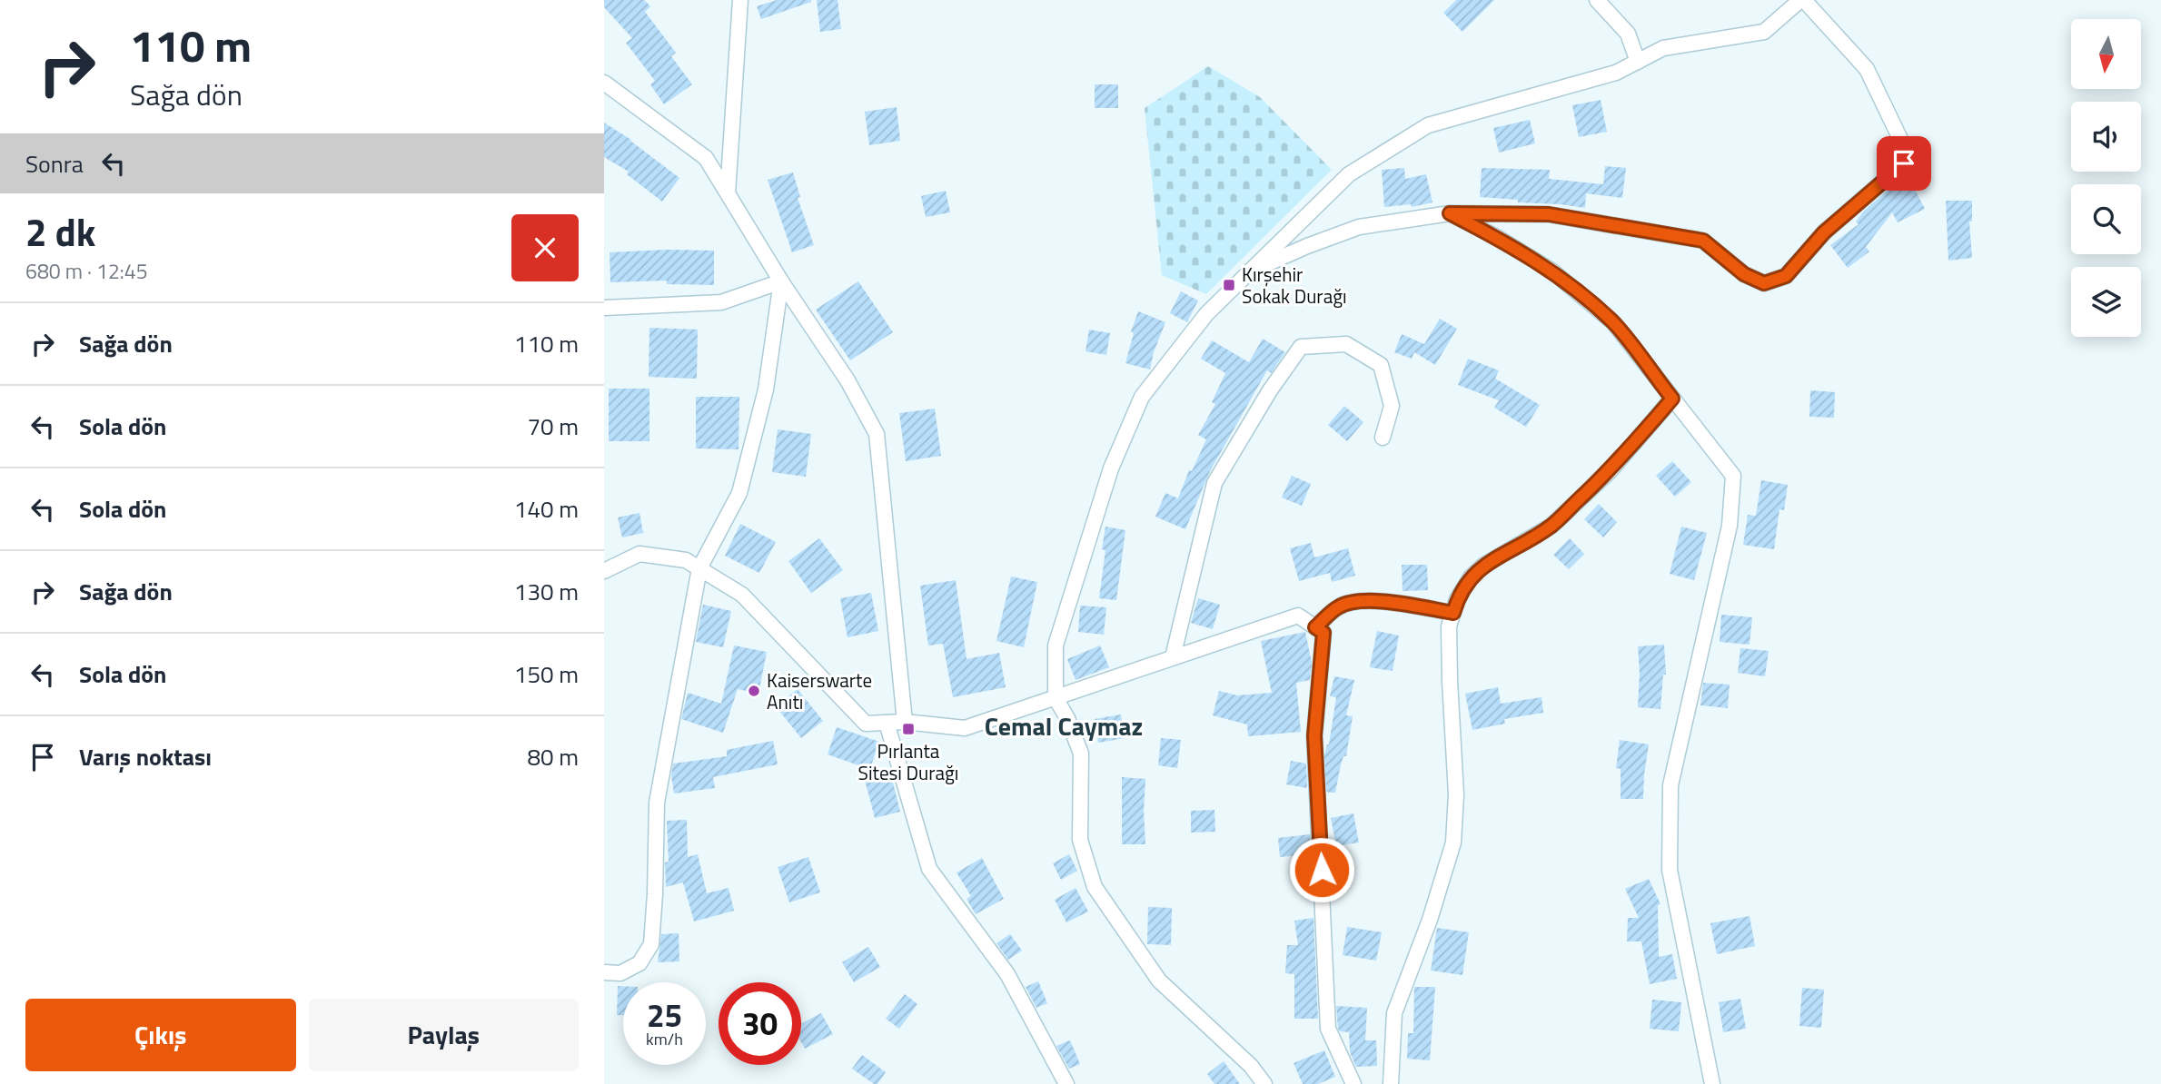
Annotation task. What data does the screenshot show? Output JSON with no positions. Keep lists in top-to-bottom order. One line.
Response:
{"districts":["Cemal Caymaz"],"places":{"transit":["Kırşehir Sokak Durağı","Pırlanta Sitesi Durağı"],"other":["Kaiserswarte Anıtı"]},"north":"bottom","page":{"turn":["110 m","Sağa dön"],"then":"Sonra","heading":["2 dk","680 m · 12:45"],"list":[{"name":"Sağa dön","value":"110 m"},{"name":"Sola dön","value":"70 m"},{"name":"Sola dön","value":"140 m"},{"name":"Sağa dön","value":"130 m"},{"name":"Sola dön","value":"150 m"},{"name":"Varış noktası","value":"80 m"}],"speed":"25 km/h","limit":"30","buttons":["Çıkış","Paylaş"]}}
